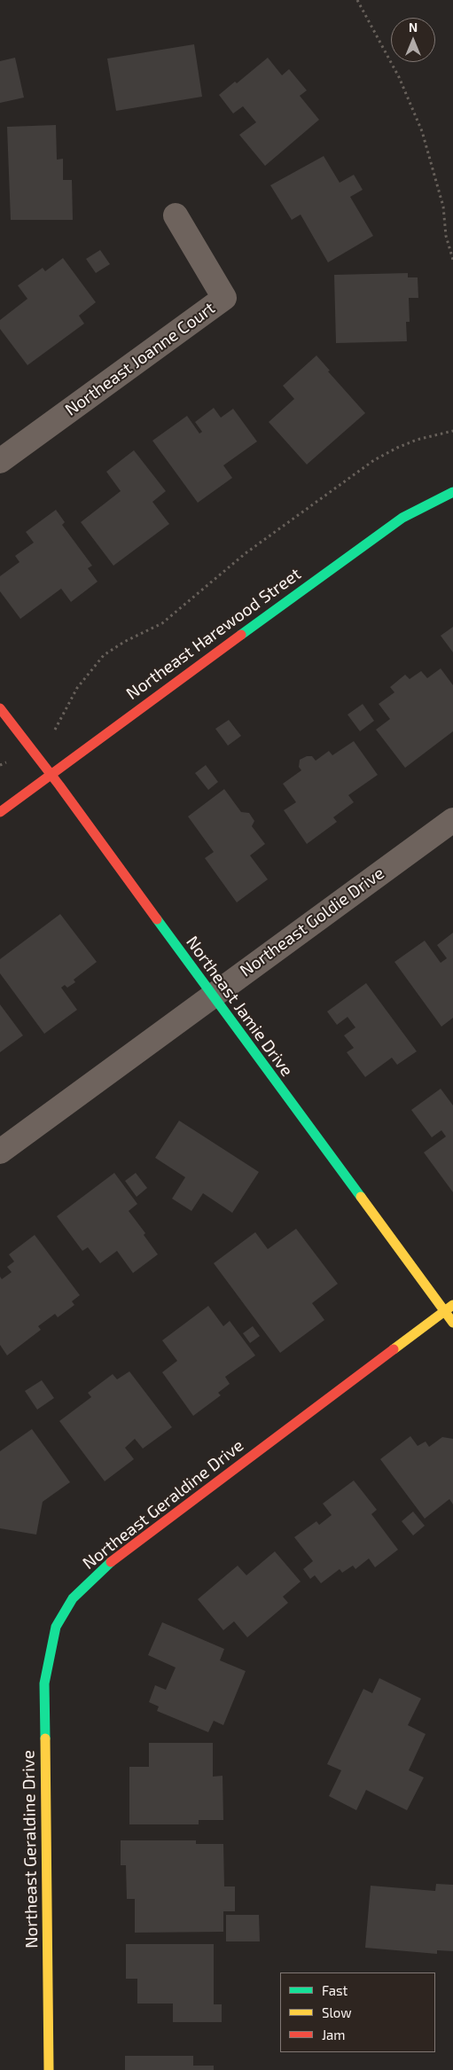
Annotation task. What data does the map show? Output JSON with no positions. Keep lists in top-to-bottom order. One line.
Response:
{"streets":{"street":["Northeast Joanne Court","Northeast Harewood Street","Northeast Goldie Drive","Northeast Jamie Drive","Northeast Geraldine Drive"]},"crossings":[["Northeast Harewood Street","Northeast Jamie Drive"],["Northeast Goldie Drive","Northeast Jamie Drive"],["Northeast Jamie Drive","Northeast Geraldine Drive"]],"legend":["Fast","Slow","Jam"],"north":"top"}
